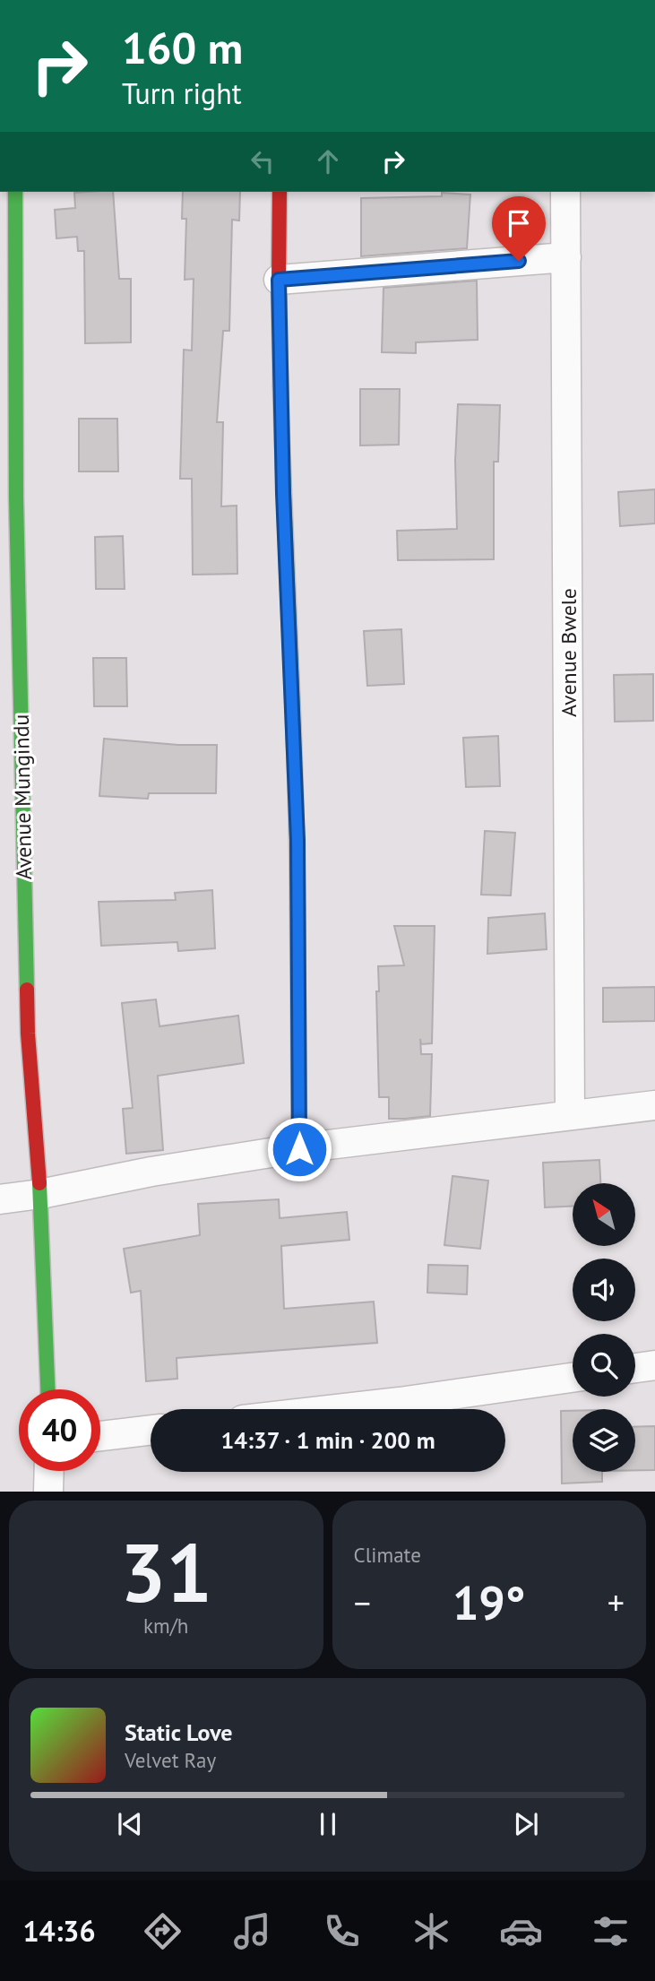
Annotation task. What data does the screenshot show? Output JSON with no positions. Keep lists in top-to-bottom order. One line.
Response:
{"streets":{"street":["Avenue Bwele","Avenue Mungindu"]},"north":"top left","page":{"turn":["160 m","Turn right"],"limit":"40","trip":"14:37 · 1 min · 200 m","tile":[["31","km/h"],"Climate"],"heat":["−","19°","+"],"song":["Static Love","Velvet Ray"],"tabs":"14:36"}}
